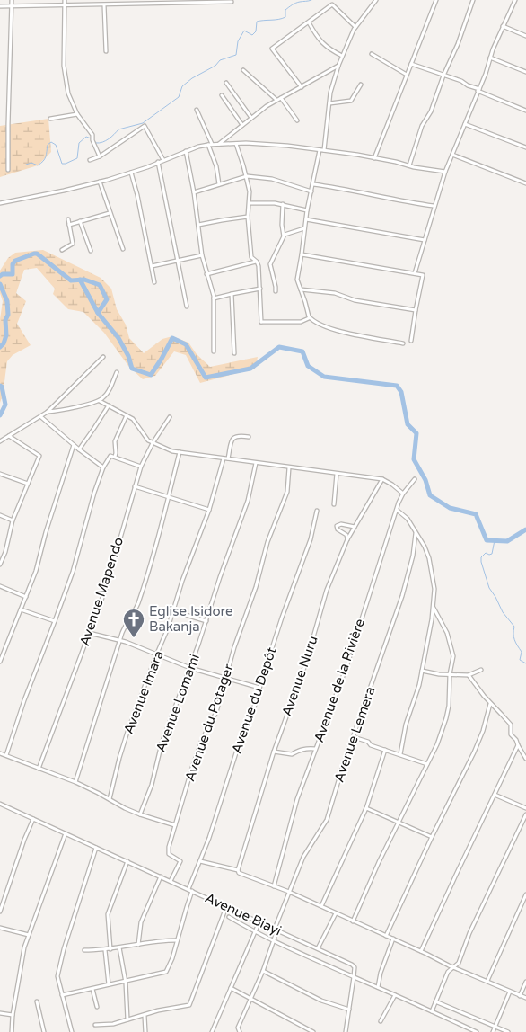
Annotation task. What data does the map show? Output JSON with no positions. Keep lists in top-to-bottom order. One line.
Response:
{"streets":{"street":["Avenue Mapendo","Avenue Nuru","Avenue de la Rivière","Avenue Imara","Avenue du Depôt","Avenue Lomami","Avenue du Potager","Avenue Lemera","Avenue Biayi"]},"crossings":[["Avenue du Depôt","Avenue Biayi"],["Avenue du Potager","Avenue Biayi"],["Avenue Lemera","Avenue Biayi"]],"places":{"church":["Eglise Isidore Bakanja"]}}
